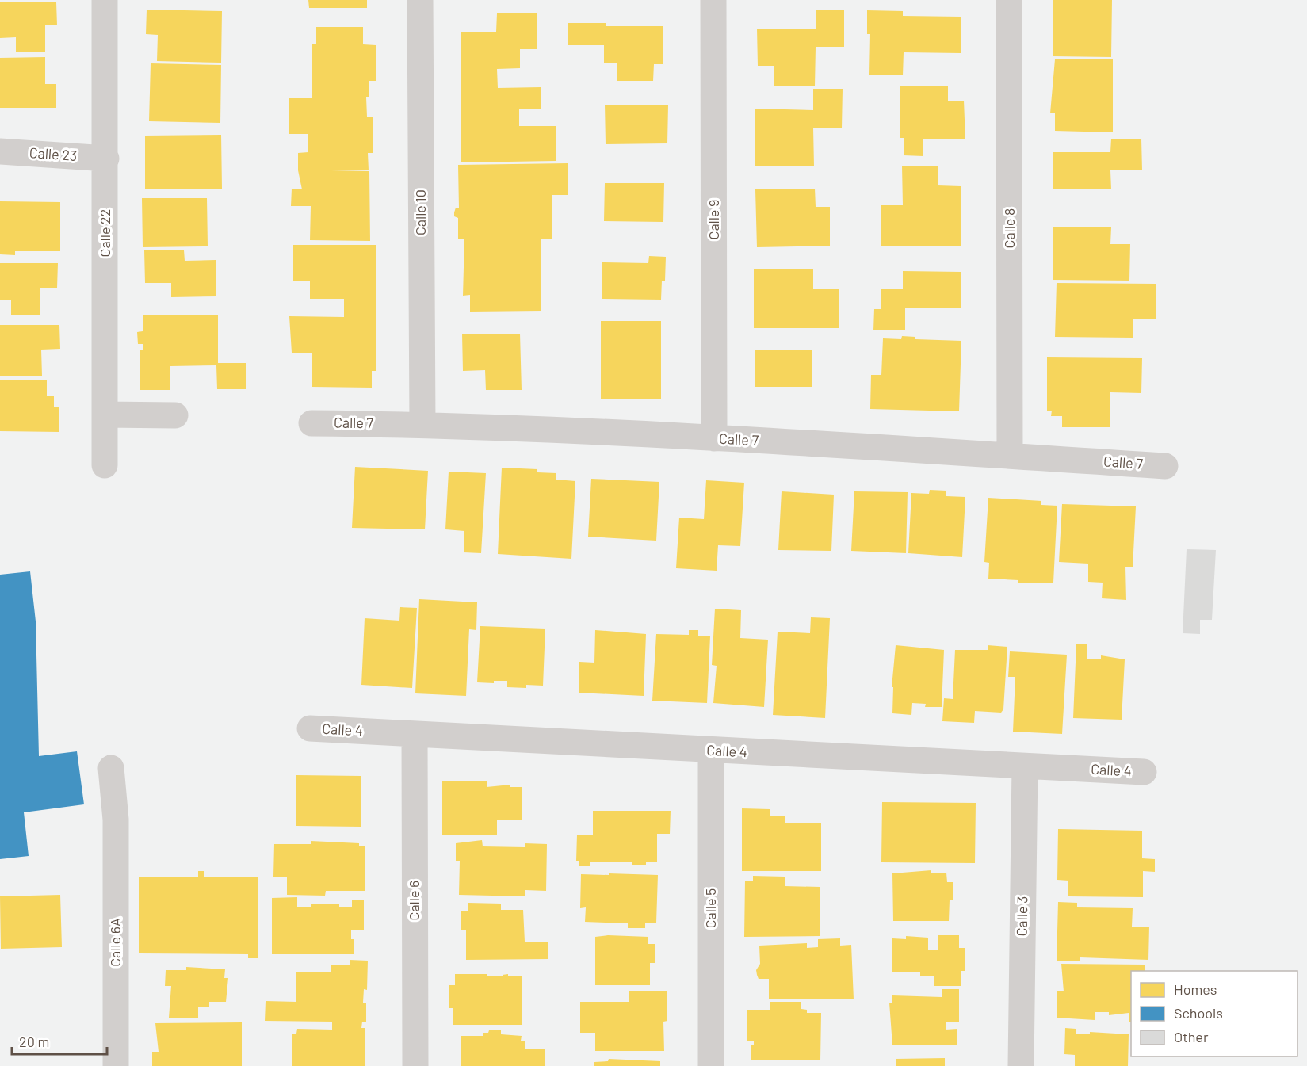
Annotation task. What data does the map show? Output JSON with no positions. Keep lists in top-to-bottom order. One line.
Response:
{"streets":{"street":["Calle 23","Calle 10","Calle 9","Calle 8","Calle 22","Calle 7","Calle 4","Calle 6","Calle 5","Calle 3","Calle 6A"]},"crossings":[["Calle 23","Calle 22"],["Calle 10","Calle 7"],["Calle 9","Calle 7"],["Calle 8","Calle 7"],["Calle 4","Calle 6"],["Calle 4","Calle 5"],["Calle 4","Calle 3"]],"legend":["Homes","Schools","Other"],"scale_bar":"20 m"}
